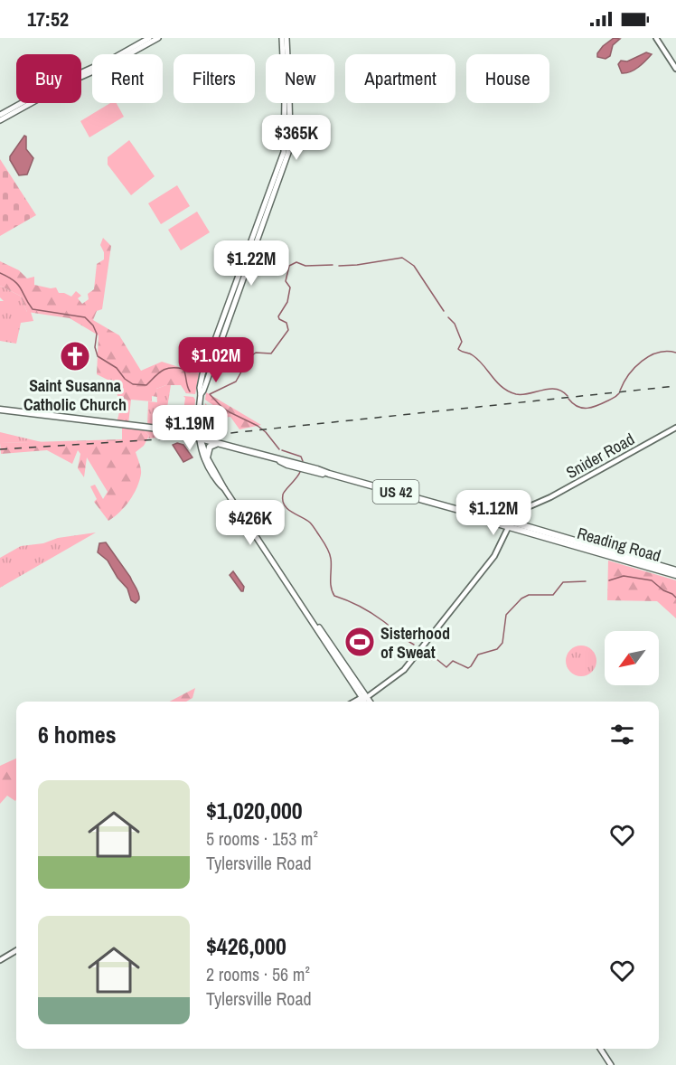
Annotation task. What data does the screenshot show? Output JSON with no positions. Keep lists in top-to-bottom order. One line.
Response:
{"streets":{"main road":["US 42","Reading Road"],"street":["Snider Road"]},"crossings":[["Snider Road","Reading Road"]],"places":{"church":["Saint Susanna Catholic Church"],"sports":["Sisterhood of Sweat"]},"north":"bottom left","page":{"status":"17:52","chip":["Buy","Rent","Filters","New","Apartment","House"],"price":["$365K","$1.22M","$1.02M","$1.19M","$1.12M","$426K"],"heading":"6 homes","list":[{"name":"$1,020,000","note":"5 rooms · 153 m² · Tylersville Road"},{"name":"$426,000","note":"2 rooms · 56 m² · Tylersville Road"}]}}
